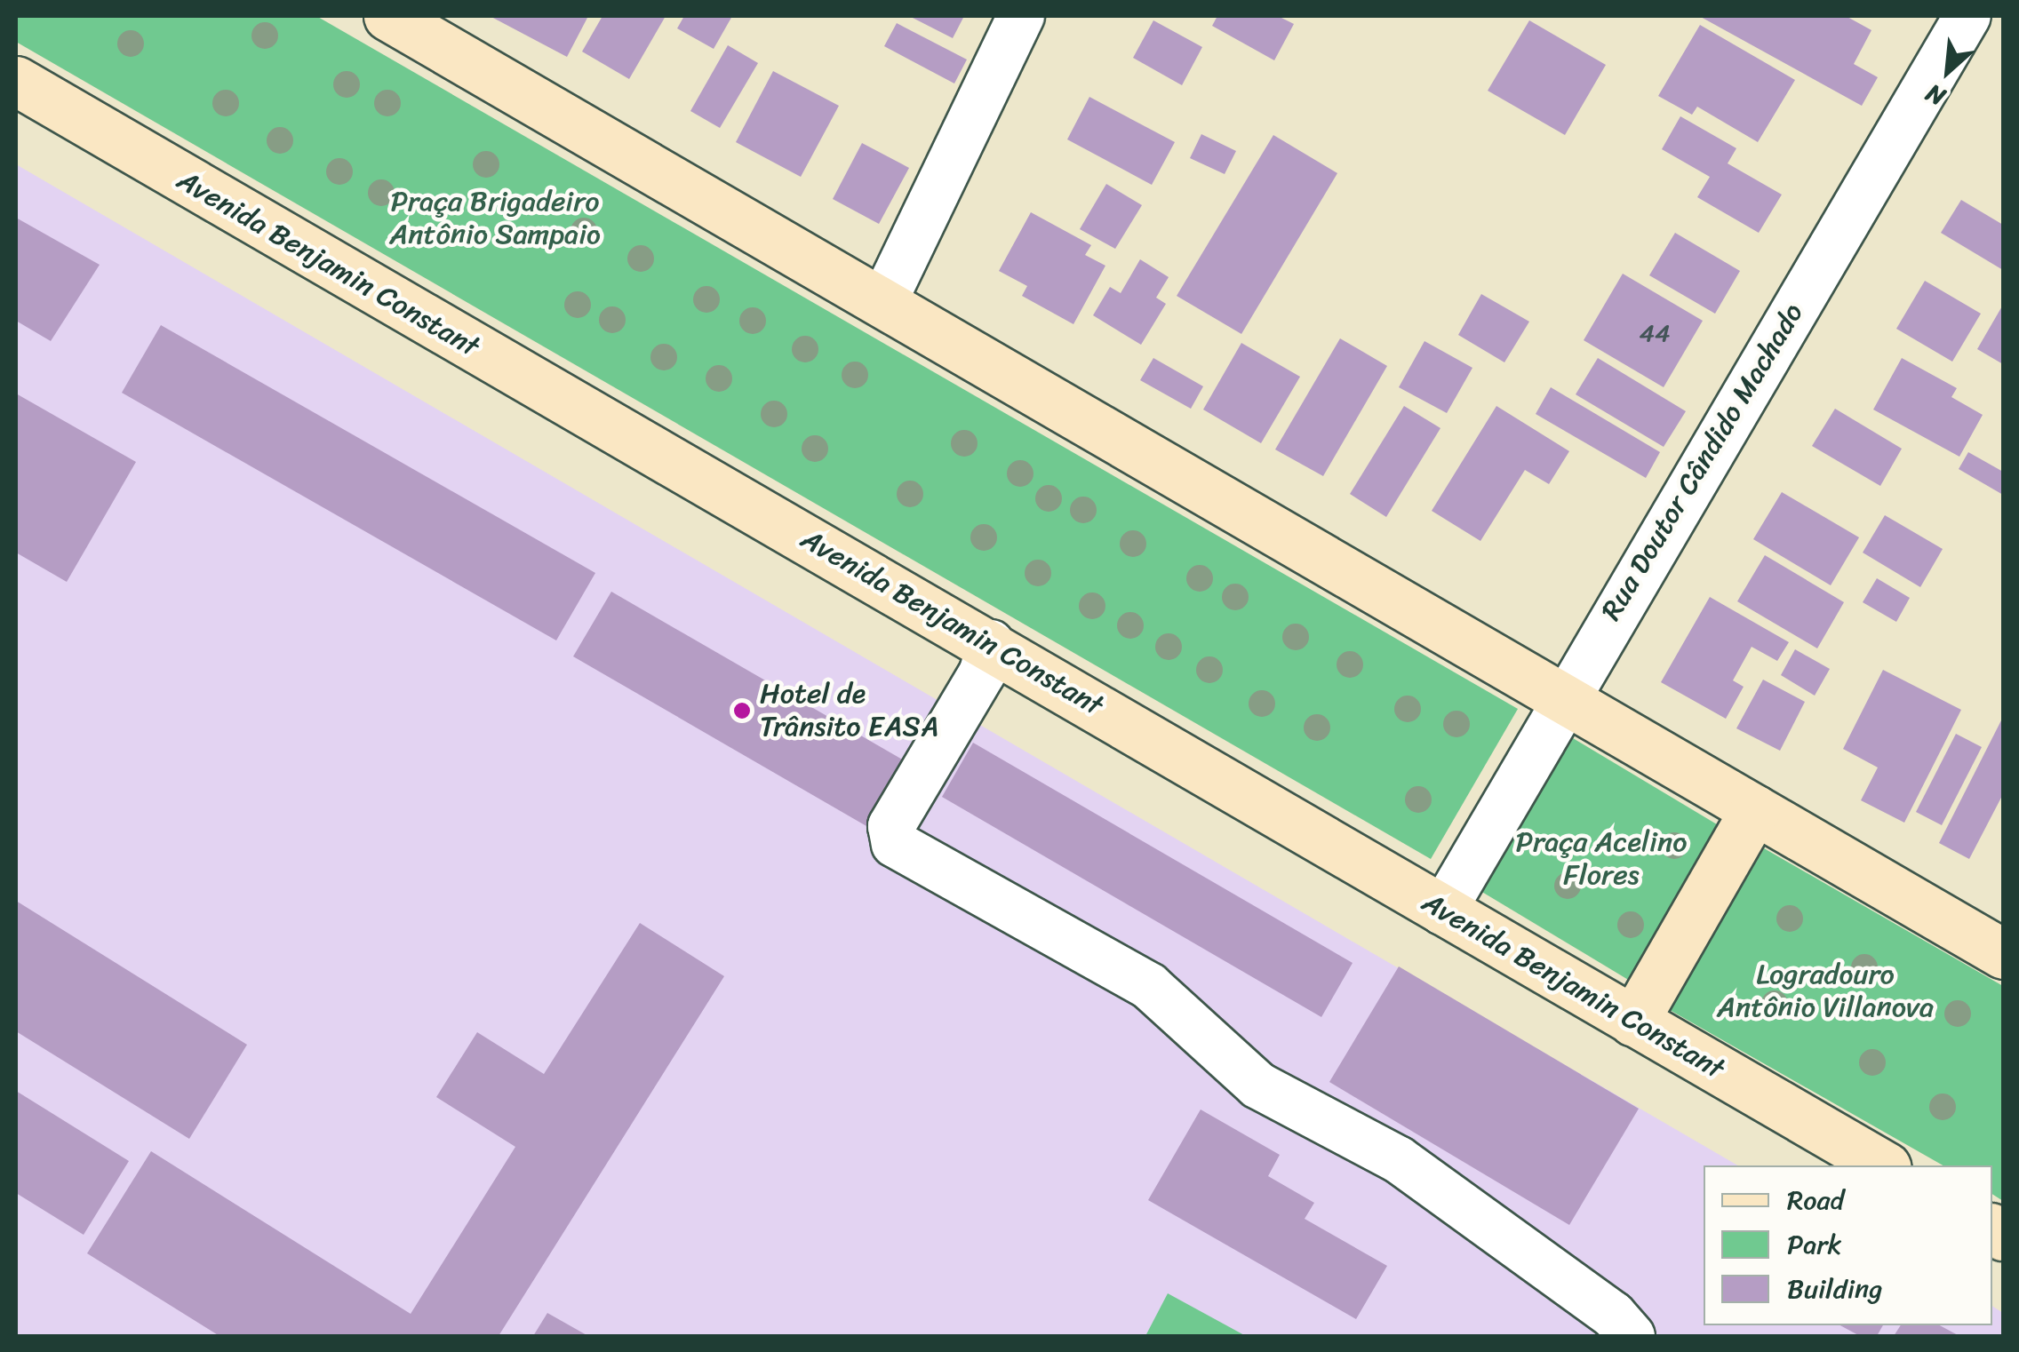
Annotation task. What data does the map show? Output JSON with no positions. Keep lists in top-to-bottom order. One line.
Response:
{"streets":{"main road":["Avenida Benjamin Constant"],"street":["Rua Doutor Cândido Machado"]},"crossings":[["Avenida Benjamin Constant","Rua Doutor Cândido Machado"]],"parks":["Praça Brigadeiro Antônio Sampaio","Praça Acelino Flores","Logradouro Antônio Villanova"],"places":["Hotel de Trânsito EASA"],"house_numbers":["44"],"legend":["Road","Park","Building"],"north":"bottom left"}
